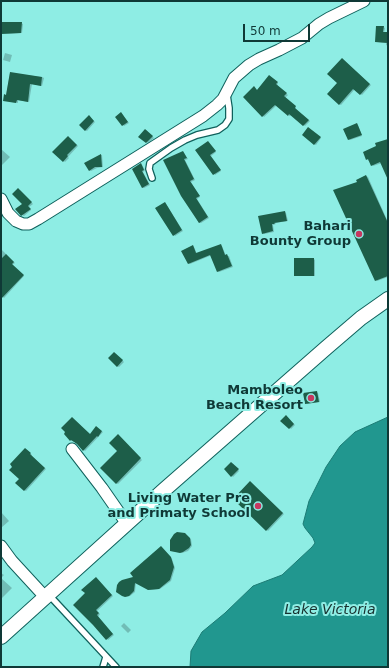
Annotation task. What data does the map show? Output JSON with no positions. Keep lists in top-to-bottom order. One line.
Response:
{"water":["Lake Victoria"],"places":["Bahari Bounty Group","Mamboleo Beach Resort","Living Water Pre and Primaty School"],"scale_bar":"50 m"}
